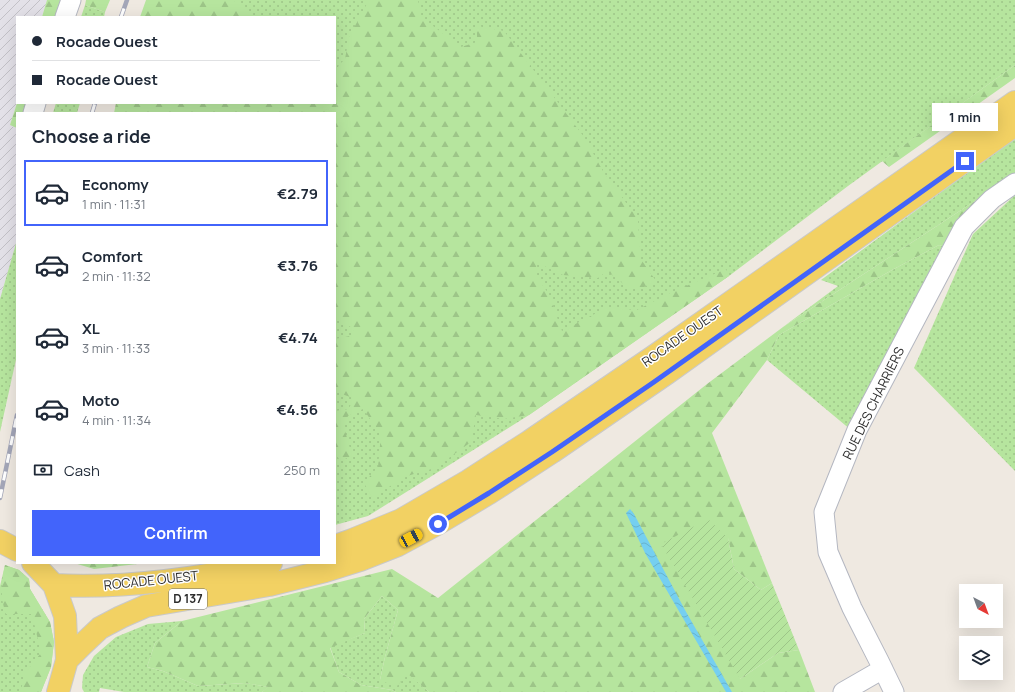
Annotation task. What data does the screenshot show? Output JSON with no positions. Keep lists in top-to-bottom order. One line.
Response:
{"streets":{"main road":["ROCADE OUEST","D 137"],"street":["RUE DES CHARRIERS"]},"north":"bottom right","page":{"banner":["Rocade Ouest","Rocade Ouest"],"bubble":"1 min","heading":"Choose a ride","list":[{"name":"Economy","note":"1 min · 11:31","value":"€2.79"},{"name":"Comfort","note":"2 min · 11:32","value":"€3.76"},{"name":"XL","note":"3 min · 11:33","value":"€4.74"},{"name":"Moto","note":"4 min · 11:34","value":"€4.56"}],"pay":["Cash","250 m"],"buttons":"Confirm"}}
